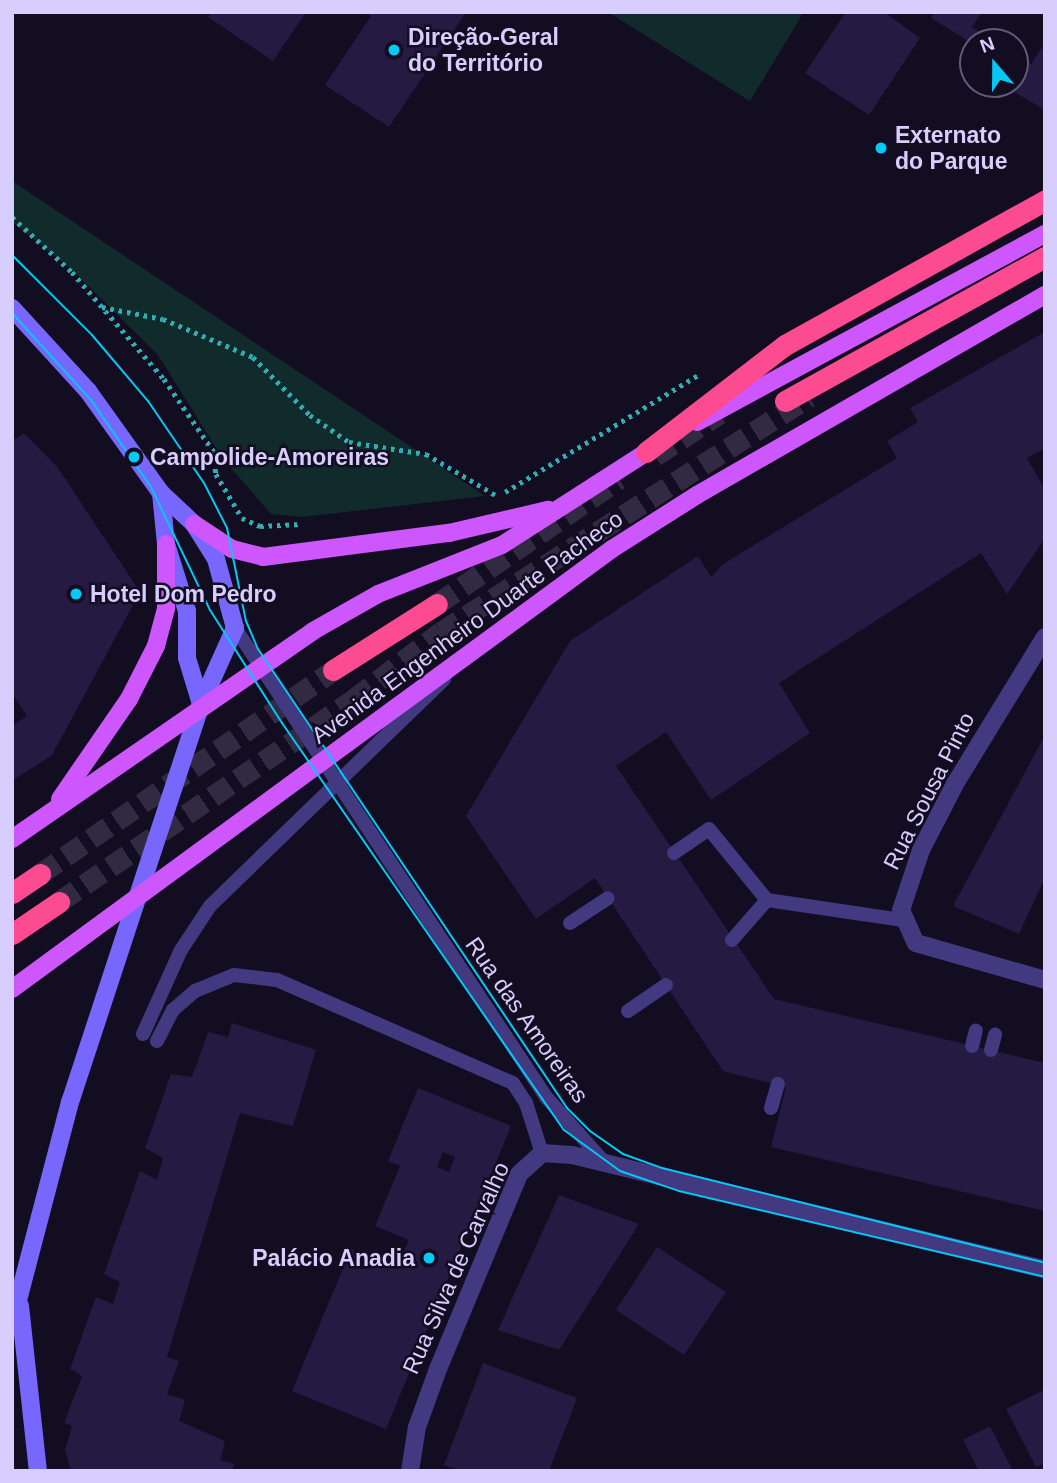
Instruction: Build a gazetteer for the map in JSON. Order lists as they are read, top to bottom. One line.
{"streets":{"highway":["Avenida Engenheiro Duarte Pacheco"],"street":["Rua Sousa Pinto","Rua Silva de Carvalho"],"lane":["Rua das Amoreiras"]},"crossings":[["Avenida Engenheiro Duarte Pacheco","Rua das Amoreiras"],["Rua das Amoreiras","Rua Silva de Carvalho"]],"places":["Direção-Geral do Território","Externato do Parque","Campolide-Amoreiras","Hotel Dom Pedro","Palácio Anadia"],"north":"top"}
